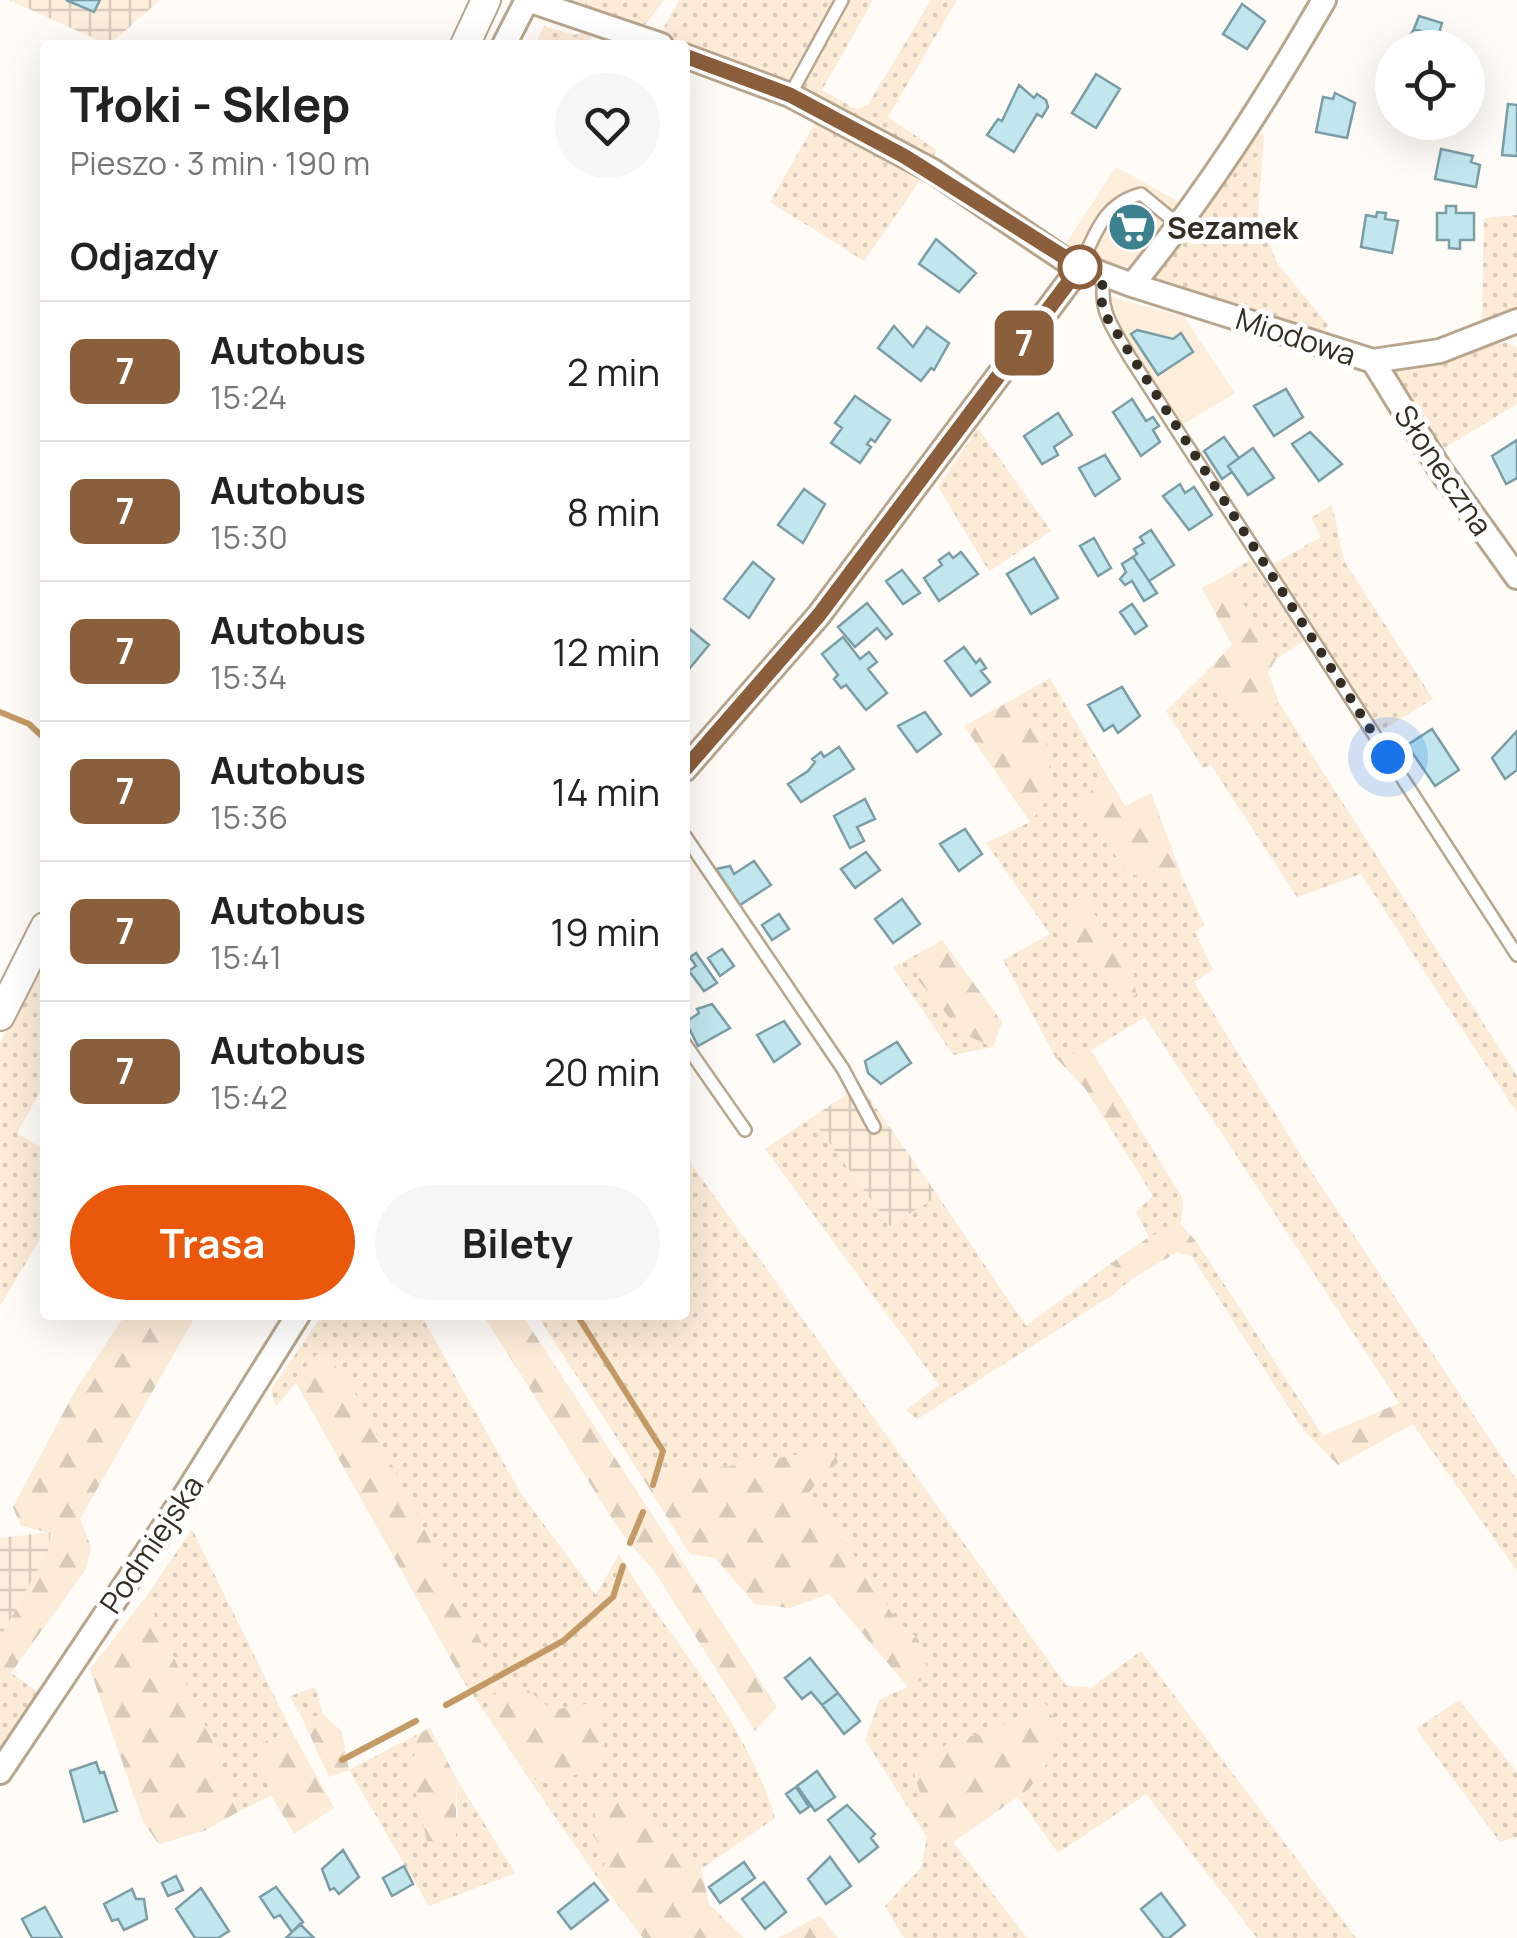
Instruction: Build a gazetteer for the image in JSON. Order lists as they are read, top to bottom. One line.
{"streets":{"street":["Miodowa","Słoneczna","Podmiejska"]},"crossings":[["Miodowa","Słoneczna"]],"places":{"supermarket":["Sezamek"]},"lines":["bus line 7"],"page":{"on_map":"7","heading":[["Tłoki - Sklep","Pieszo · 3 min · 190 m"],"Odjazdy"],"list":[{"mark":"7","name":"Autobus","note":"15:24","value":"2 min"},{"mark":"7","name":"Autobus","note":"15:30","value":"8 min"},{"mark":"7","name":"Autobus","note":"15:34","value":"12 min"},{"mark":"7","name":"Autobus","note":"15:36","value":"14 min"},{"mark":"7","name":"Autobus","note":"15:41","value":"19 min"},{"mark":"7","name":"Autobus","note":"15:42","value":"20 min"}],"buttons":["Trasa","Bilety"]}}
